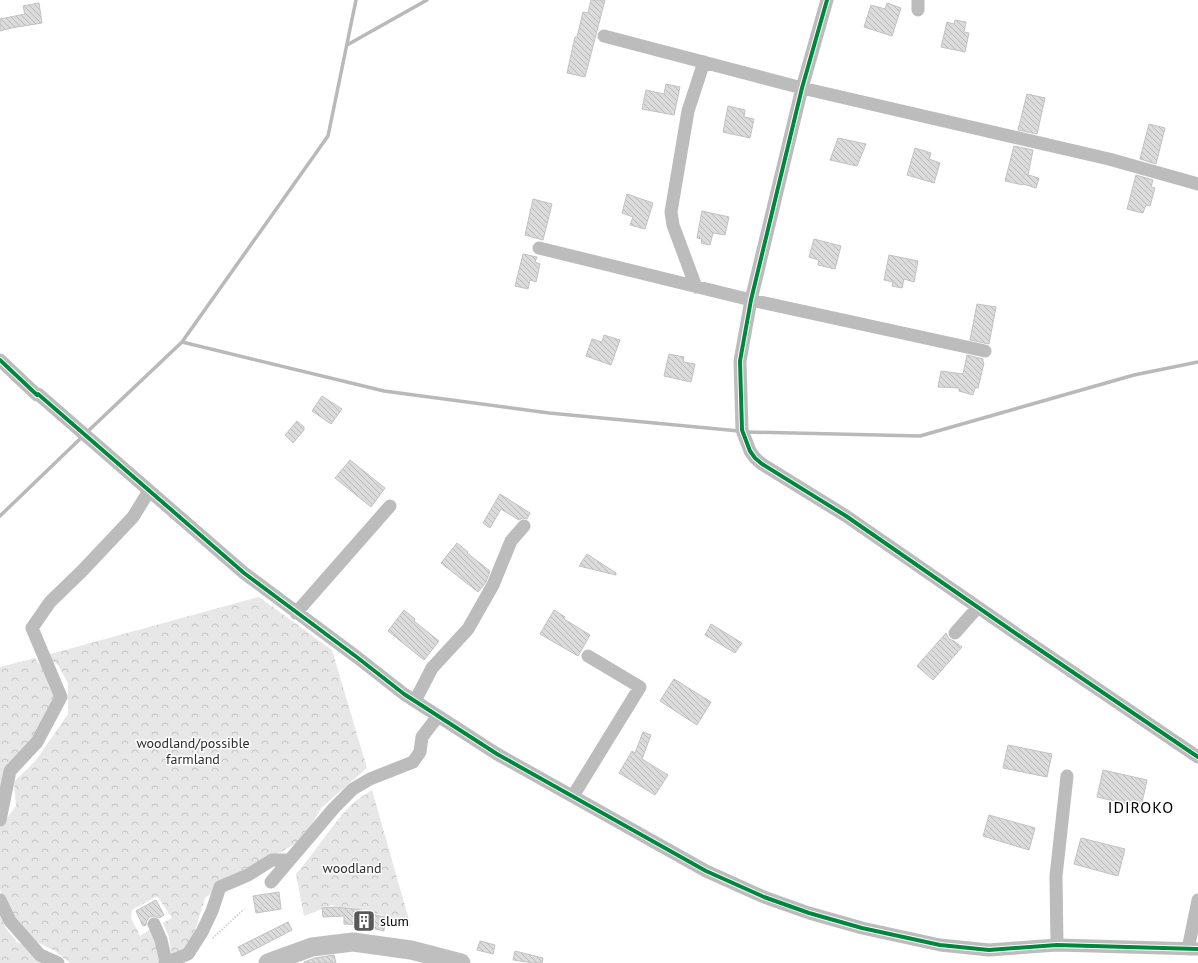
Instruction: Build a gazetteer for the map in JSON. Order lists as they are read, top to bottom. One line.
{"districts":["IDIROKO"],"parks":["woodland/possible farmland","woodland"],"places":{"building":["slum"]}}
